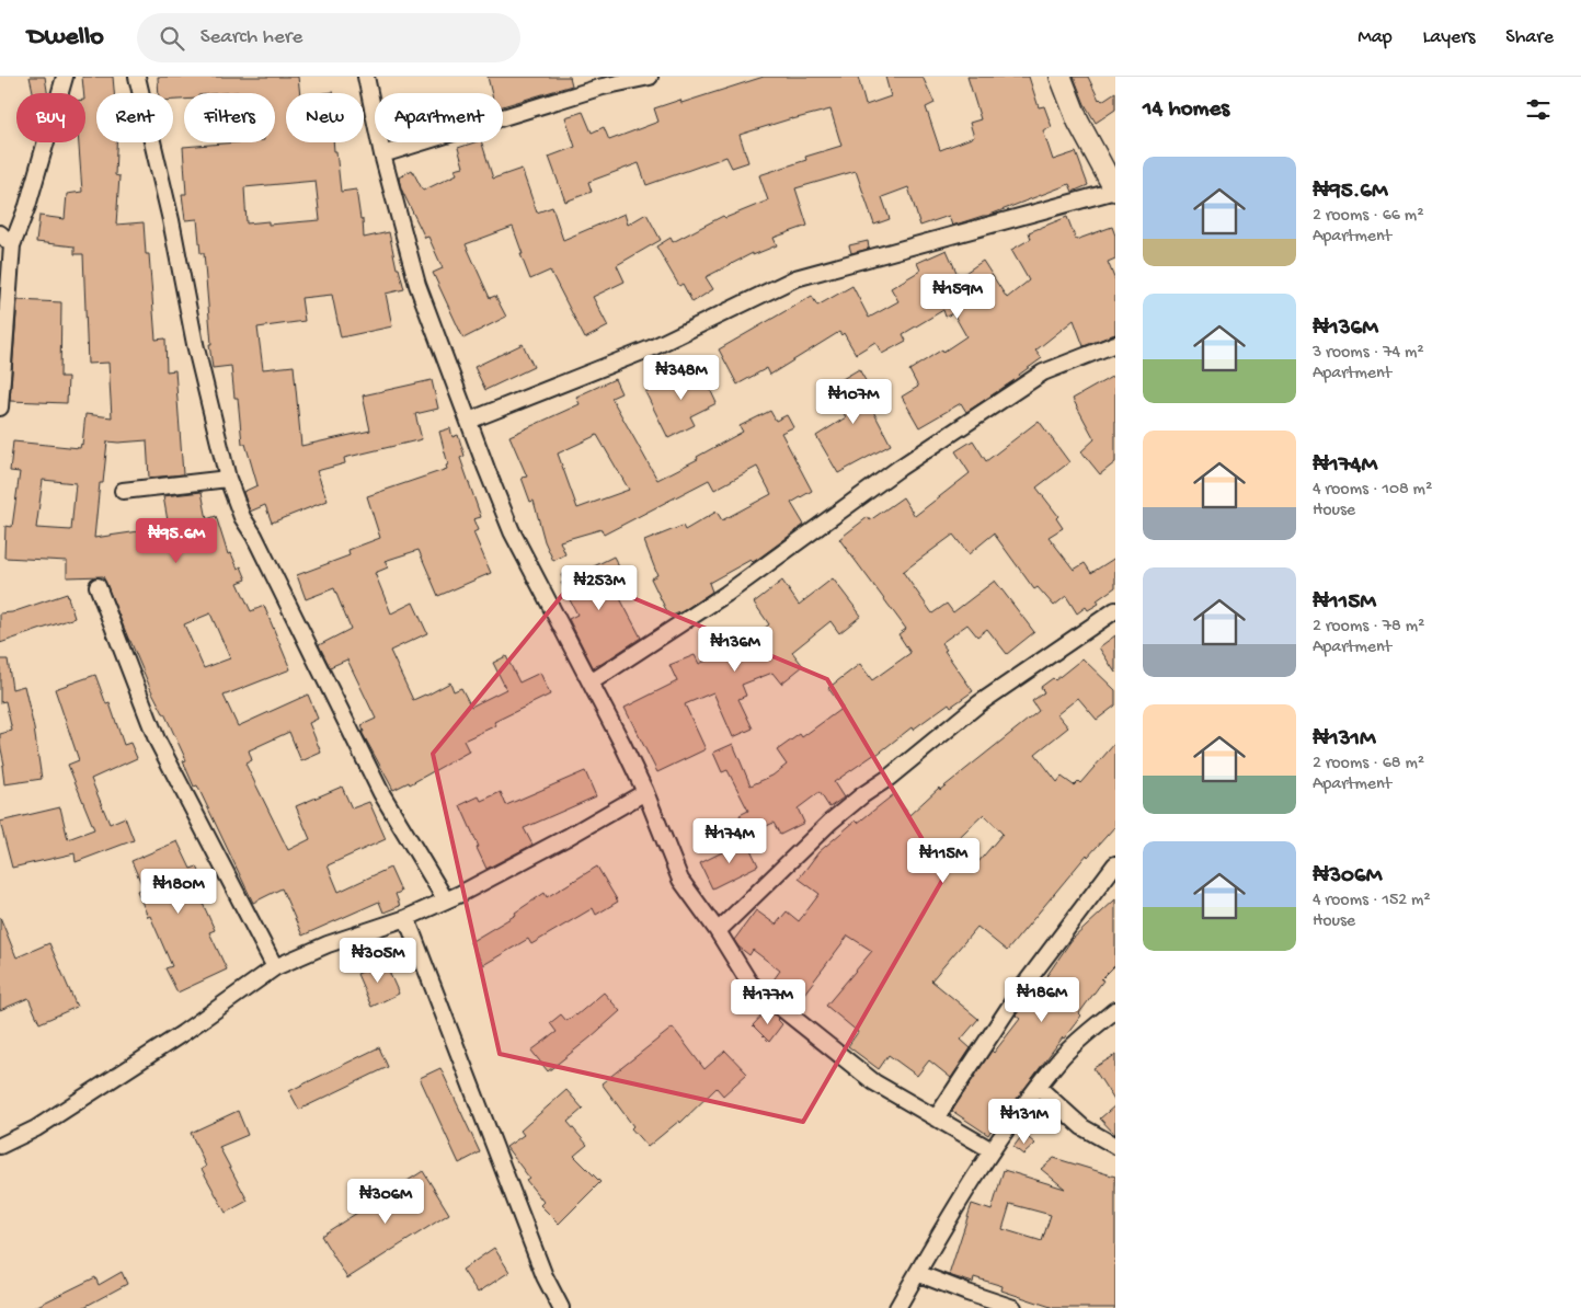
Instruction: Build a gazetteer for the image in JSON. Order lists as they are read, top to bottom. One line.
{"page":{"header":"Dwello","search":"Search here","nav":["Map","Layers","Share"],"heading":"14 homes","chip":["Buy","Rent","Filters","New","Apartment"],"list":[{"name":"₦95.6M","note":"2 rooms · 66 m² · Apartment"},{"name":"₦136M","note":"3 rooms · 74 m² · Apartment"},{"name":"₦174M","note":"4 rooms · 108 m² · House"},{"name":"₦115M","note":"2 rooms · 78 m² · Apartment"},{"name":"₦131M","note":"2 rooms · 68 m² · Apartment"},{"name":"₦306M","note":"4 rooms · 152 m² · House"}],"price":["₦159M","₦348M","₦107M","₦95.6M","₦253M","₦136M","₦174M","₦115M","₦180M","₦305M","₦186M","₦177M","₦131M","₦306M"]}}
